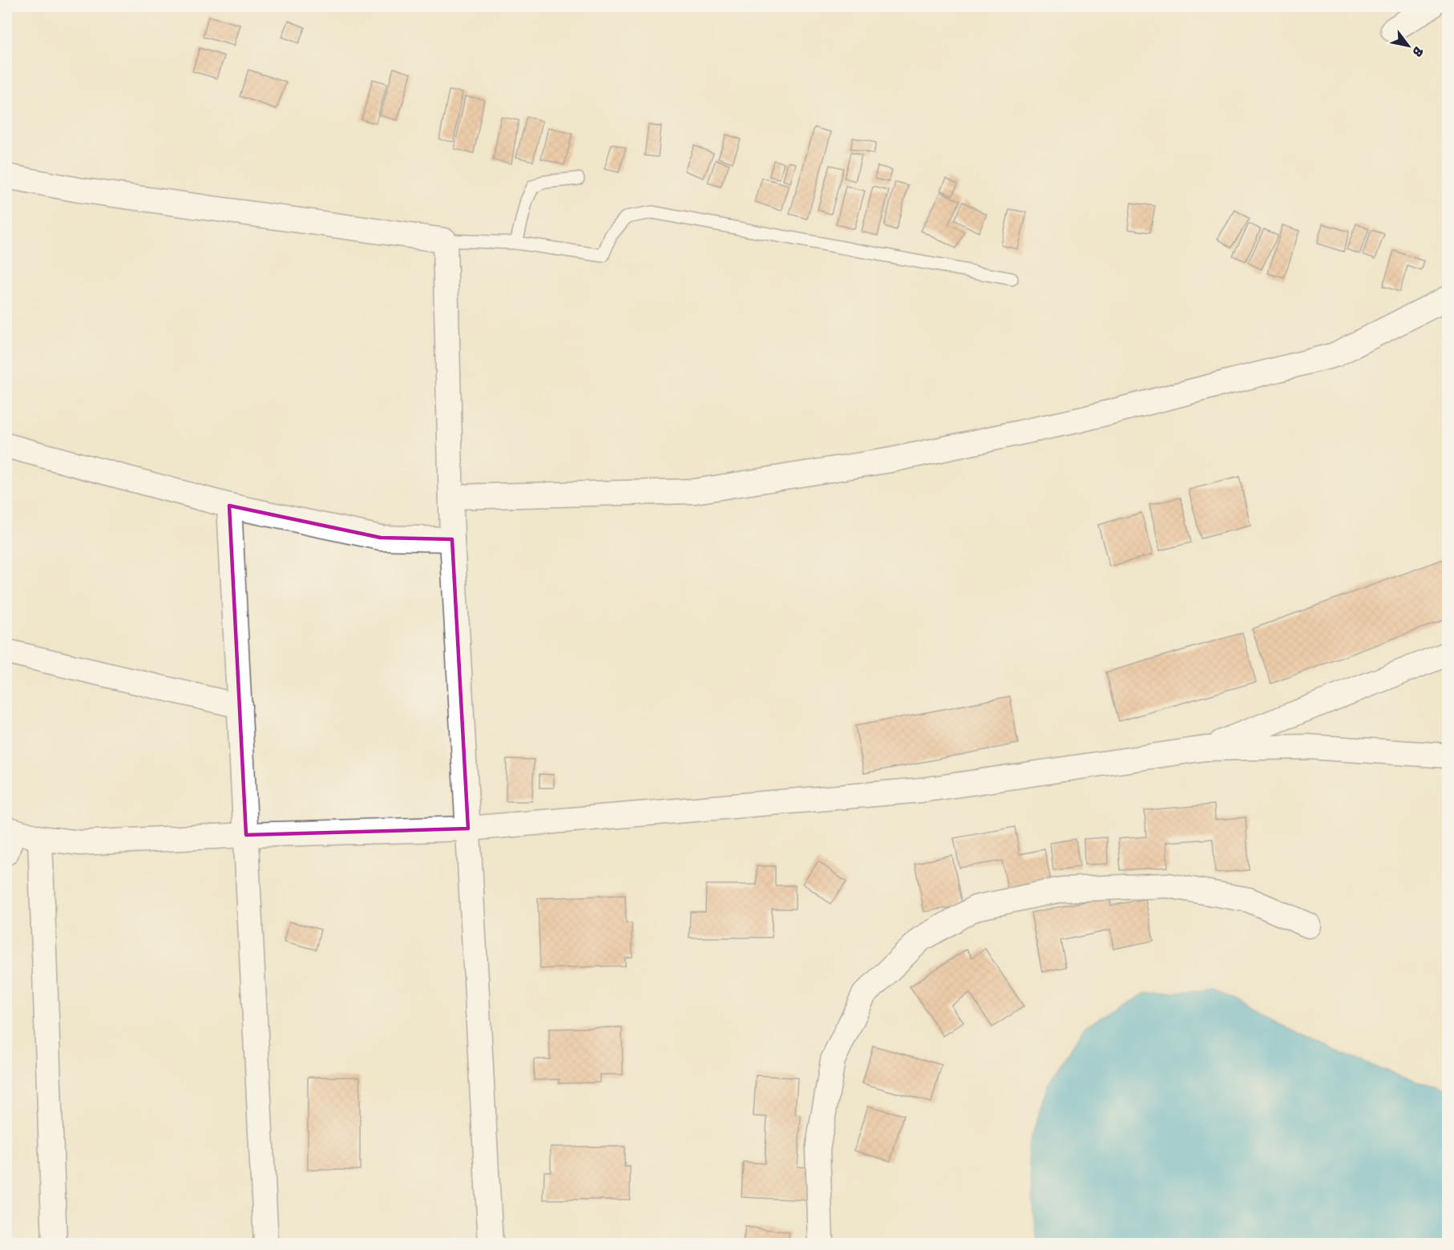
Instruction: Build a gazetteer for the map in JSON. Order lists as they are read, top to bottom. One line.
{"north":"bottom right"}
